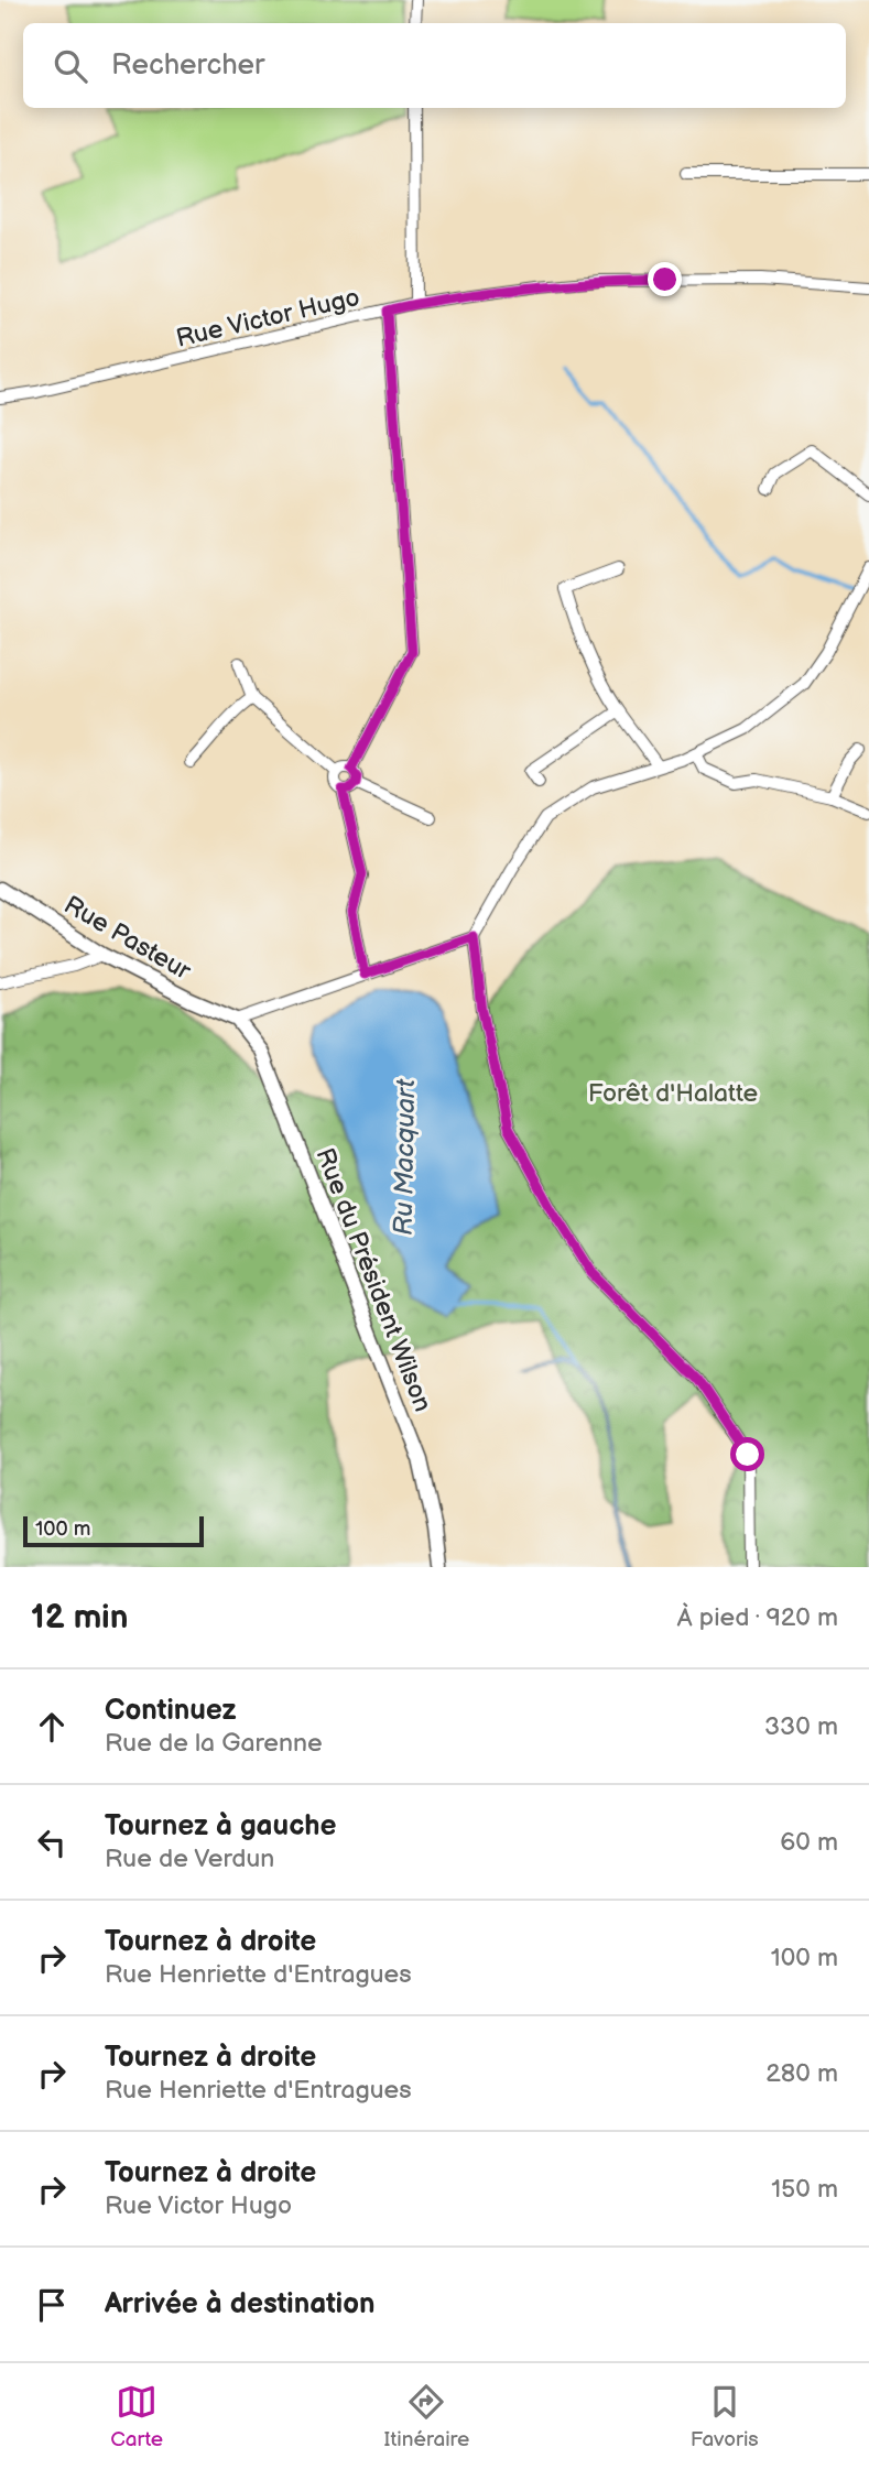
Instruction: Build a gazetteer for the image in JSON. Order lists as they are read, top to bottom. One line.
{"streets":{"street":["Rue Victor Hugo","Rue Pasteur","Rue du Président Wilson"]},"crossings":[["Rue Pasteur","Rue du Président Wilson"]],"water":["Ru Macquart"],"parks":["Forêt d'Halatte"],"scale_bar":"100 m","page":{"search":"Rechercher","scale":"100 m","heading":["12 min","À pied · 920 m"],"list":[["Continuez","Rue de la Garenne","330 m"],["Tournez à gauche","Rue de Verdun","60 m"],["Tournez à droite","Rue Henriette d'Entragues","100 m"],["Tournez à droite","Rue Henriette d'Entragues","280 m"],["Tournez à droite","Rue Victor Hugo","150 m"],"Arrivée à destination"],"nav":["Carte","Itinéraire","Favoris"]}}
